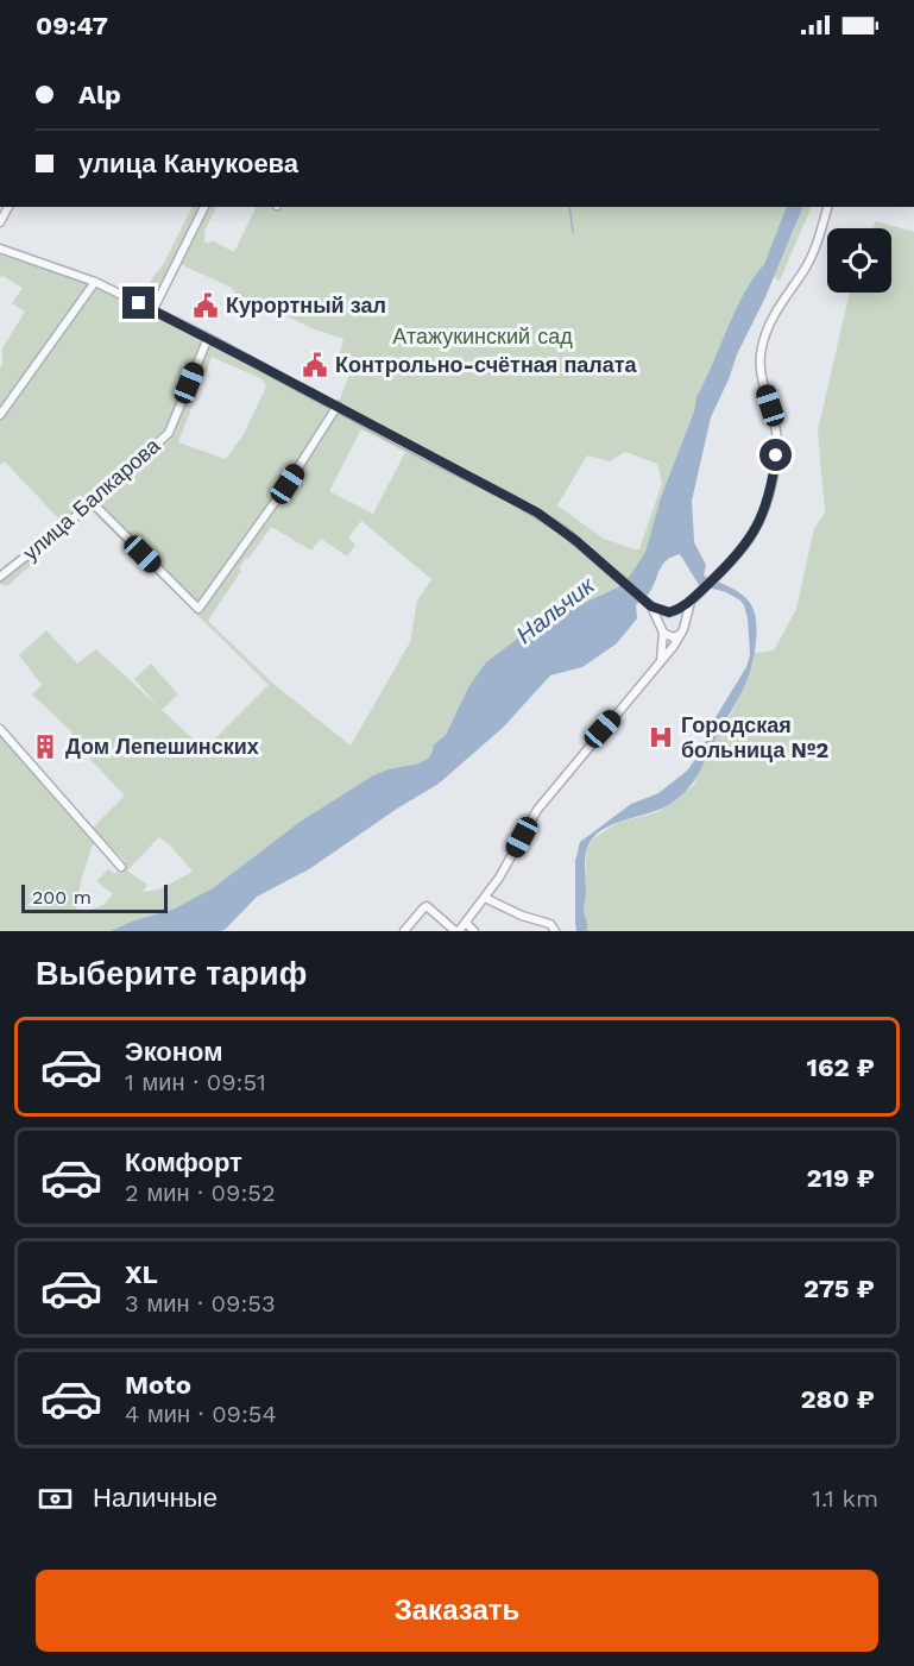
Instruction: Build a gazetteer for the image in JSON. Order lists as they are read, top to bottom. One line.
{"streets":{"street":["улица Балкарова"]},"water":["Нальчик"],"parks":["Атажукинский сад"],"places":{"public building":["Курортный зал","Контрольно-счётная палата"],"hospital":["Городская больница №2"],"building":["Дом Лепешинских"]},"scale_bar":"200 m","page":{"status":"09:47","banner":["Alp","улица Канукоева"],"scale":"200 m","heading":"Выберите тариф","list":[{"name":"Эконом","note":"1 мин · 09:51","value":"162 ₽"},{"name":"Комфорт","note":"2 мин · 09:52","value":"219 ₽"},{"name":"XL","note":"3 мин · 09:53","value":"275 ₽"},{"name":"Moto","note":"4 мин · 09:54","value":"280 ₽"}],"pay":["Наличные","1.1 km"],"buttons":"Заказать"}}
